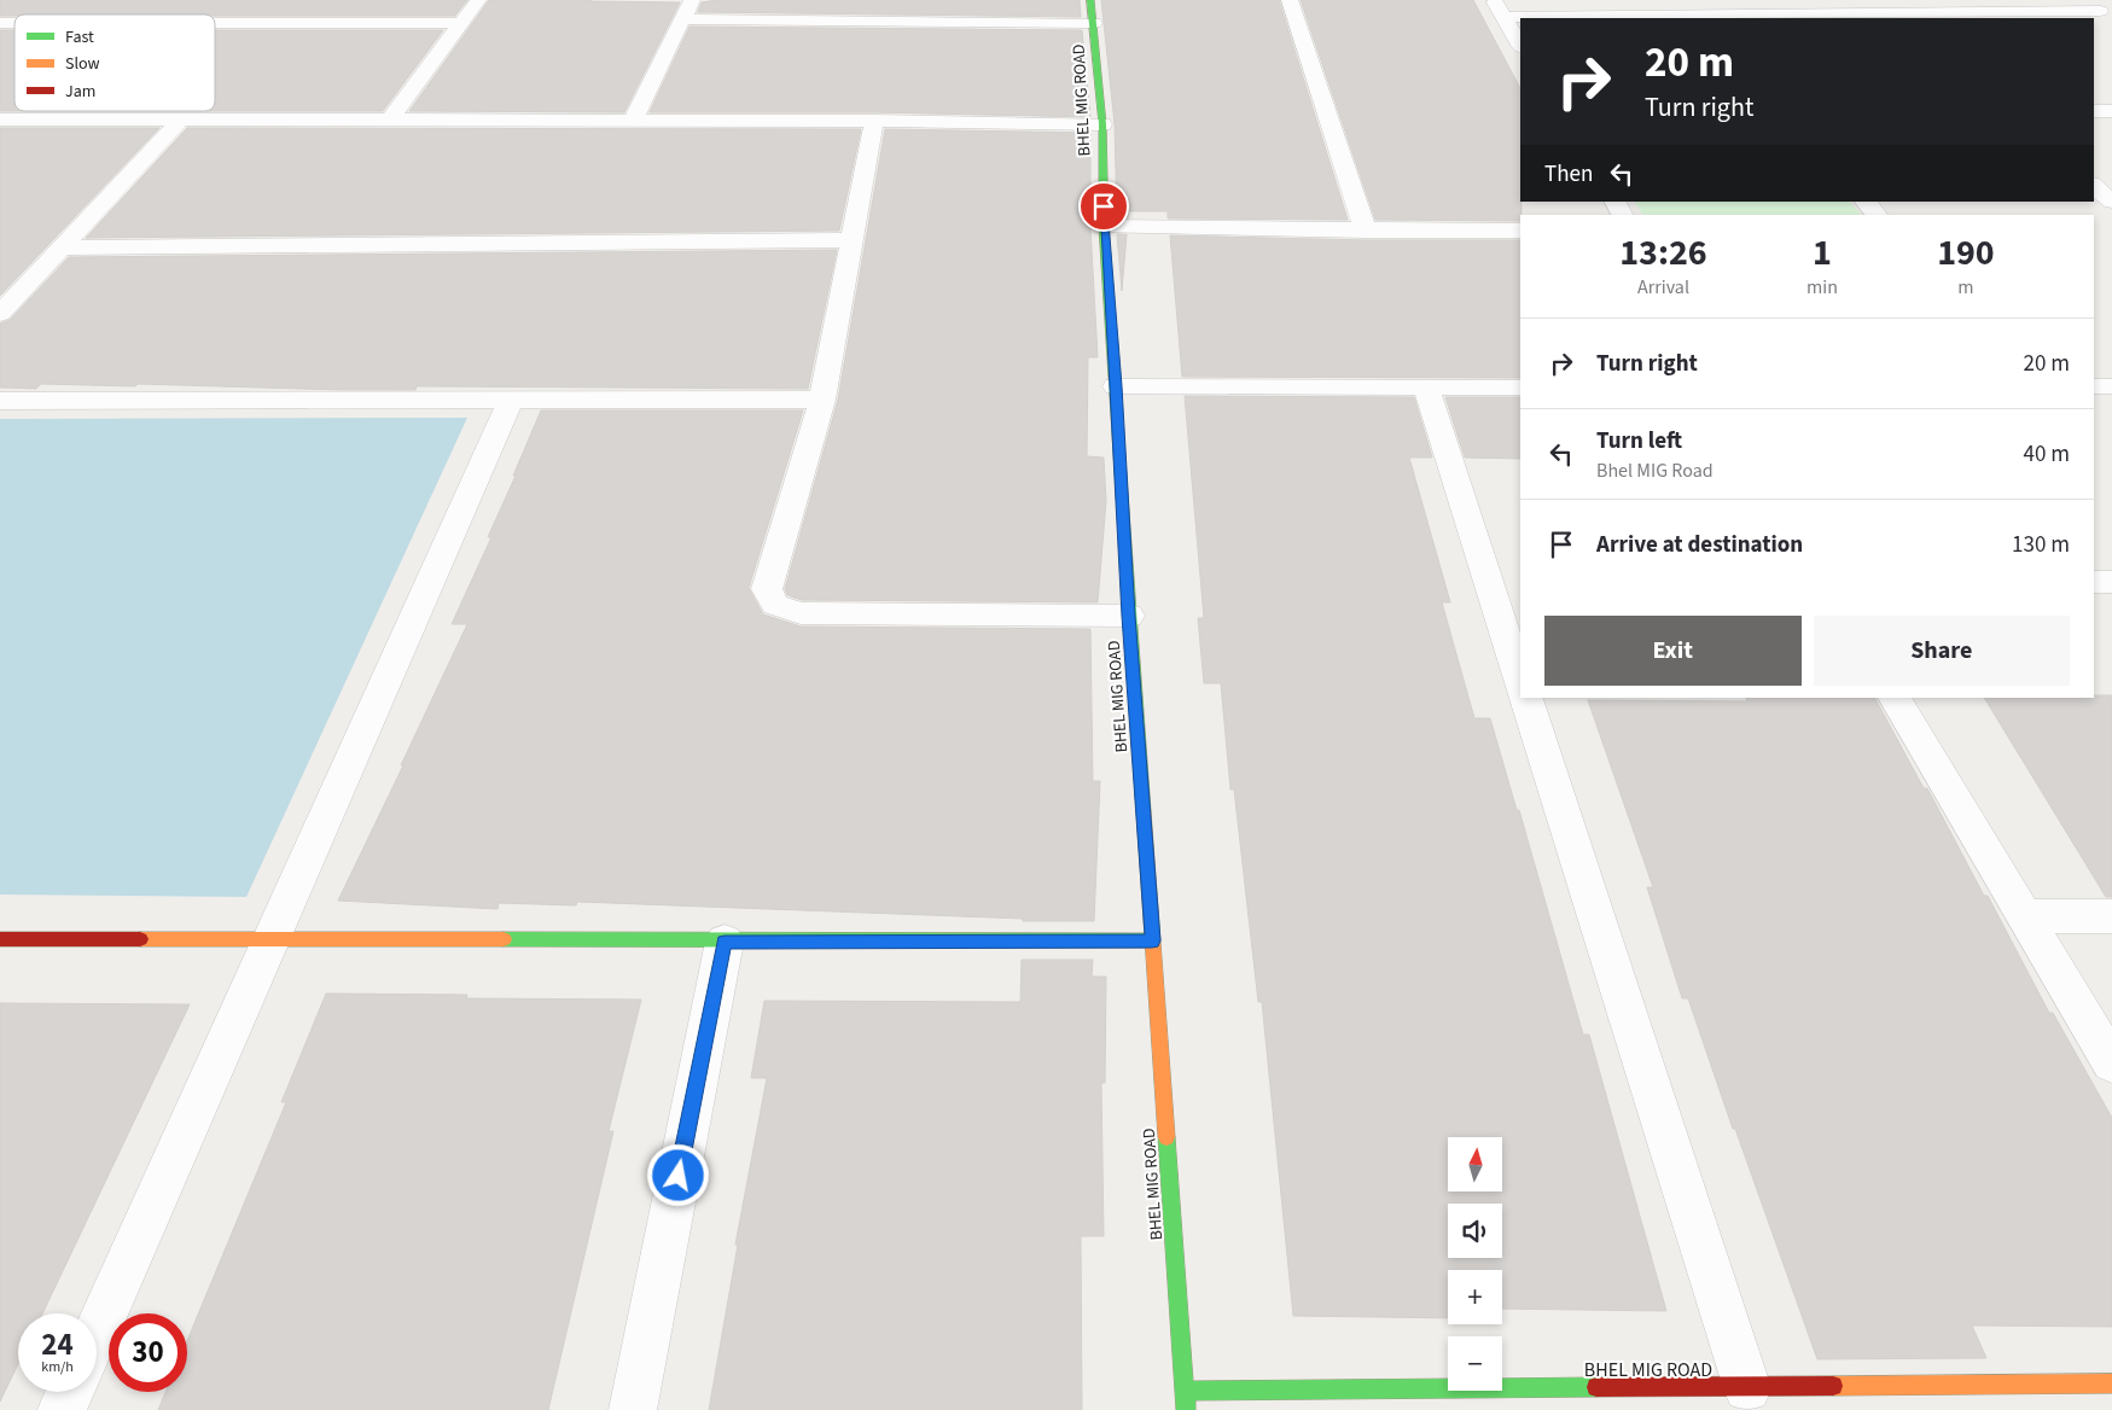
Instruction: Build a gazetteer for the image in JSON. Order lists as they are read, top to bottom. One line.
{"streets":{"street":["BHEL MIG ROAD"]},"legend":["Fast","Slow","Jam"],"north":"top","page":{"turn":["20 m","Turn right"],"then":"Then","eta":["13:26","Arrival","1","min","190","m"],"list":[{"name":"Turn right","value":"20 m"},{"name":"Turn left","note":"Bhel MIG Road","value":"40 m"},{"name":"Arrive at destination","value":"130 m"}],"buttons":["Exit","Share"],"map_buttons":["+","−"],"speed":"24 km/h","limit":"30"}}
